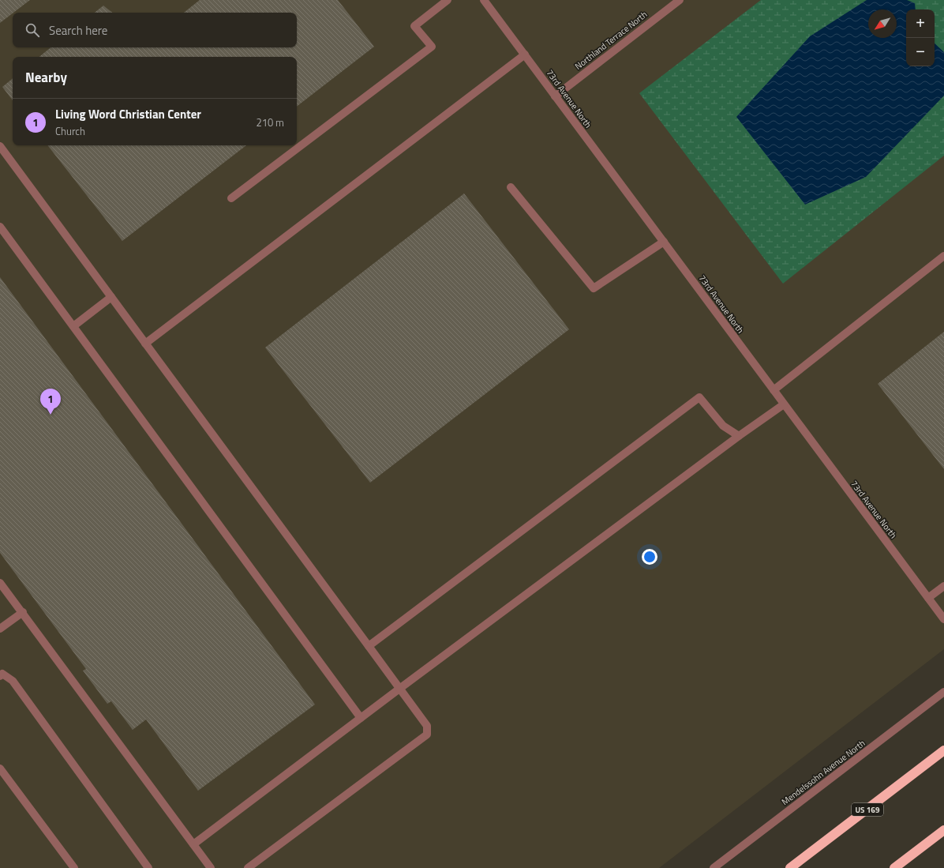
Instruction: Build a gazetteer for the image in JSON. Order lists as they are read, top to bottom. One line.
{"streets":{"highway":["US 169"],"street":["Northland Terrace North","73rd Avenue North","Mendelssohn Avenue North"]},"crossings":[["Northland Terrace North","73rd Avenue North"]],"north":"bottom left","page":{"map_buttons":["+","−"],"search":"Search here","heading":"Nearby","list":[{"mark":"1","name":"Living Word Christian Center","note":"Church","value":"210 m"}],"pins":"1"}}
